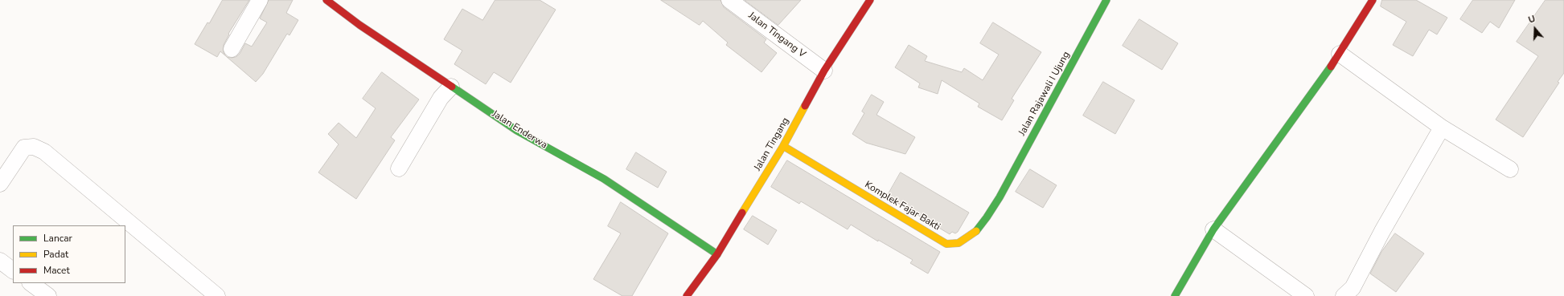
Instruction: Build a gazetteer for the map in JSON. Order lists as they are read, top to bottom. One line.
{"streets":{"street":["Jalan Tingang V","Jalan Rajawali I Ujung","Jalan Enderwa","Jalan Tingang","Komplek Fajar Bakti"]},"crossings":[["Jalan Tingang V","Jalan Tingang"],["Jalan Rajawali I Ujung","Komplek Fajar Bakti"],["Jalan Enderwa","Jalan Tingang"],["Jalan Tingang","Komplek Fajar Bakti"]],"legend":["Lancar","Padat","Macet"],"north":"top"}
